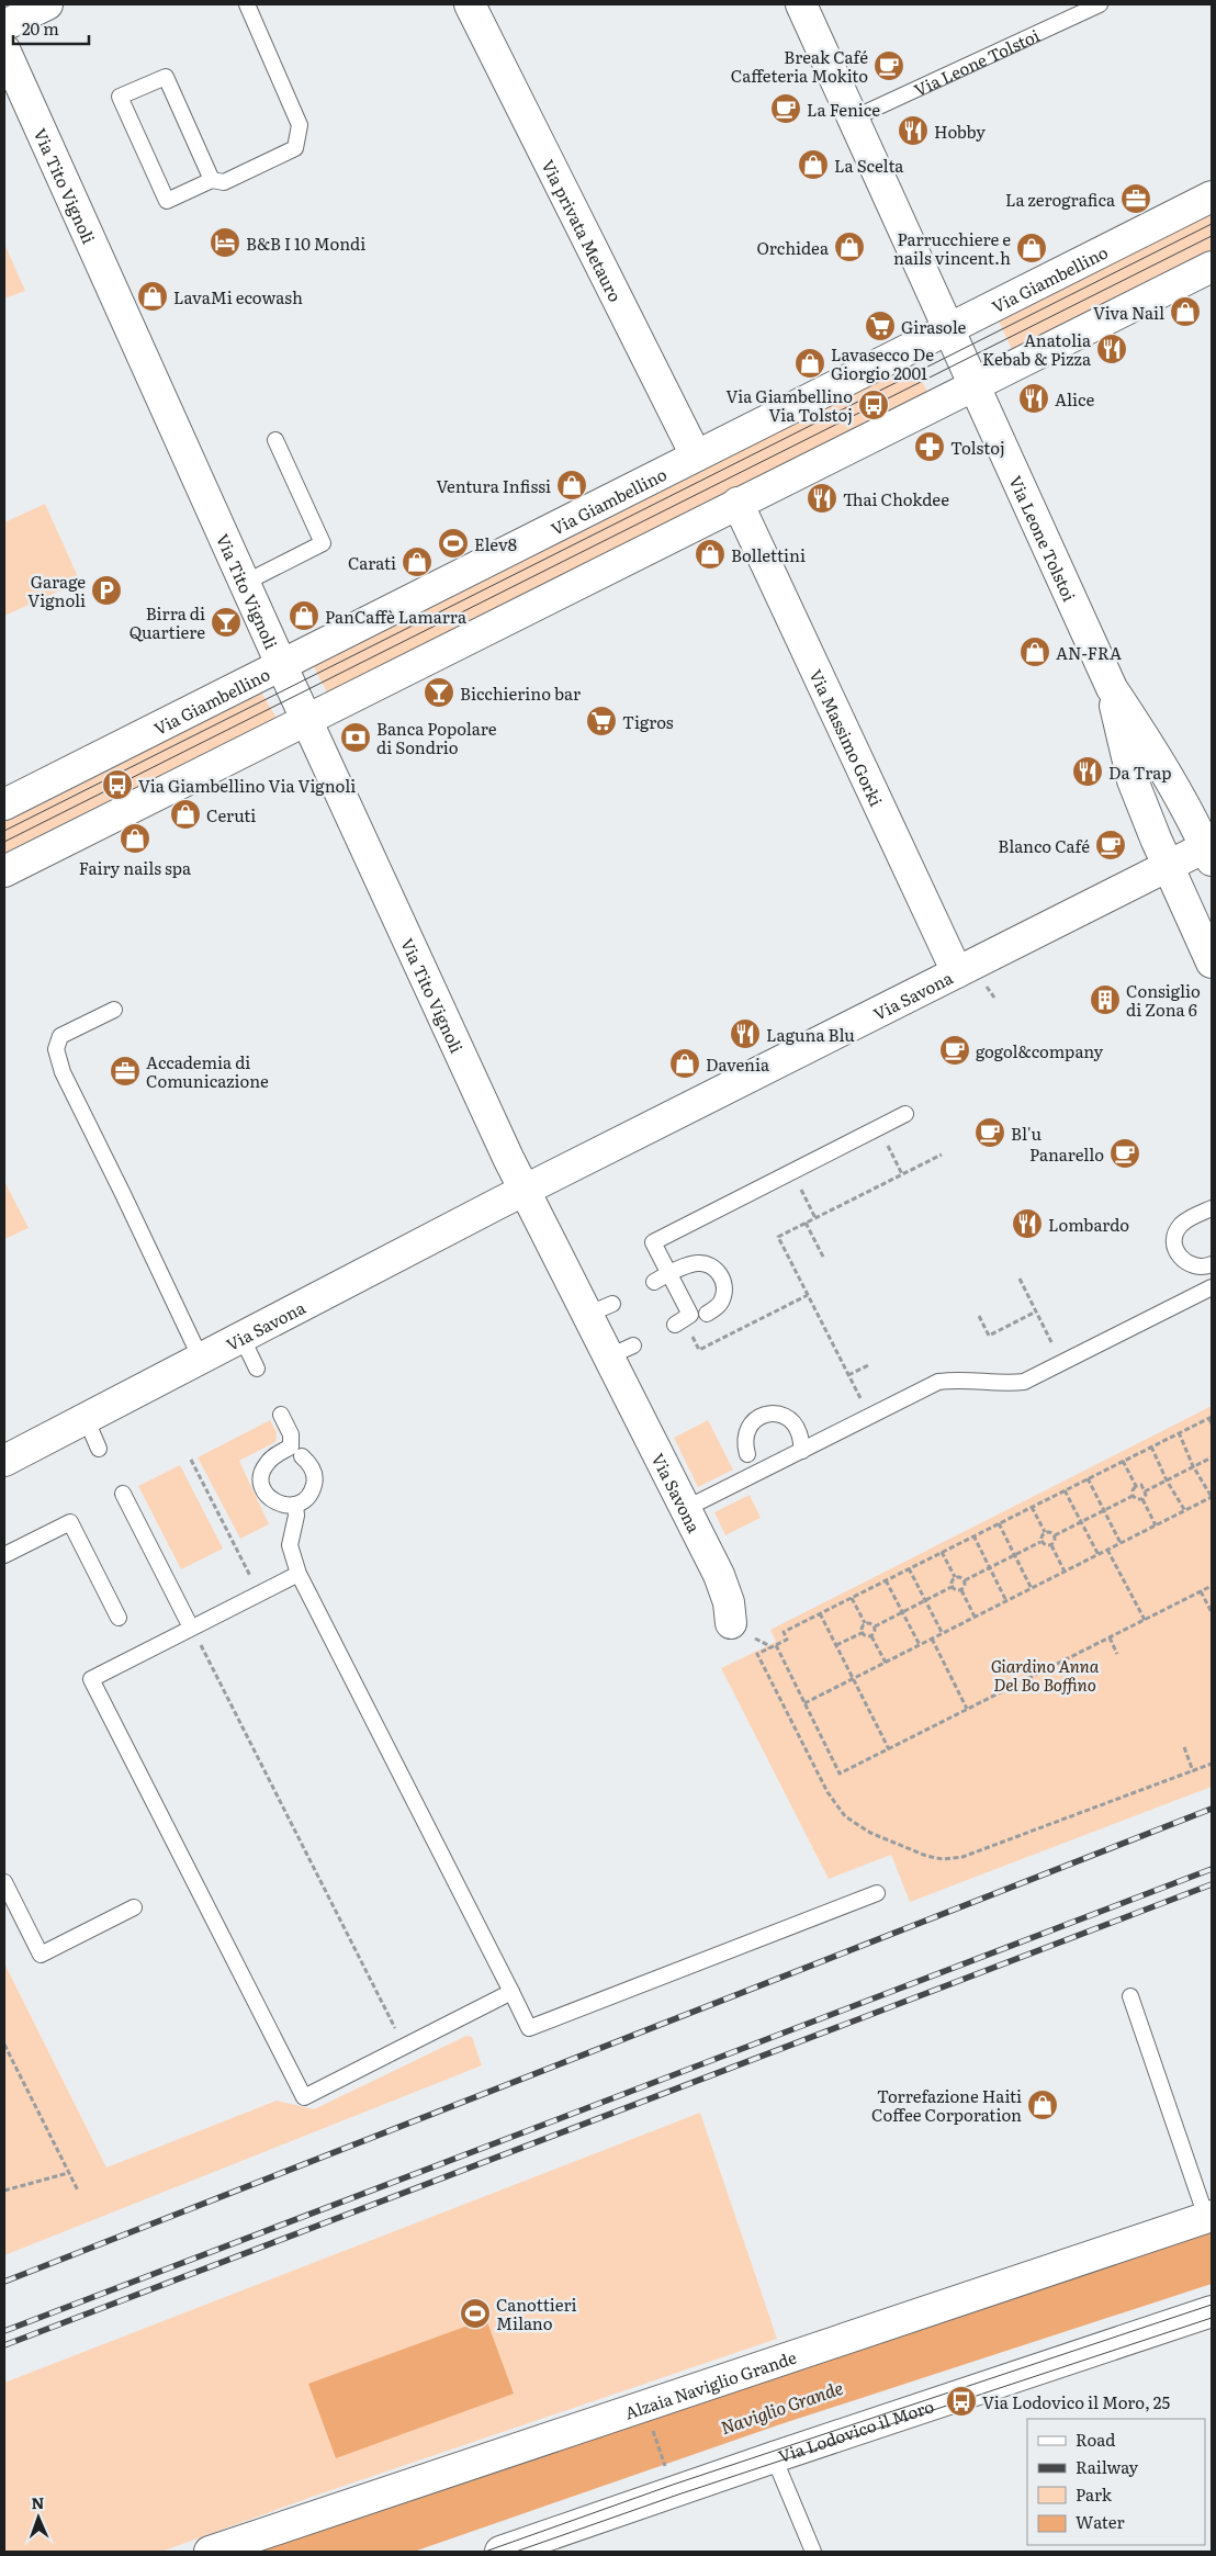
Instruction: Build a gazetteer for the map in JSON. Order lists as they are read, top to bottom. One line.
{"streets":{"street":["Via Leone Tolstoi","Via Tito Vignoli","Via privata Metauro","Via Giambellino","Via Massimo Gorki","Via Savona","Alzaia Naviglio Grande","Via Lodovico il Moro"]},"crossings":[["Via Leone Tolstoi","Via Giambellino"],["Via Leone Tolstoi","Via Savona"],["Via Tito Vignoli","Via Giambellino"],["Via Tito Vignoli","Via Savona"],["Via privata Metauro","Via Giambellino"],["Via Massimo Gorki","Via Savona"]],"water":["Naviglio Grande"],"parks":["Giardino Anna Del Bo Boffino"],"places":{"cafe":["Break Café Caffeteria Mokito","La Fenice","Blanco Café","gogol&company","Bl'u","Panarello"],"restaurant":["Hobby","Anatolia Kebab & Pizza","Alice","Thai Chokdee","Da Trap","Laguna Blu","Lombardo"],"shop":["La Scelta","Orchidea","Parrucchiere e nails vincent.h","LavaMi ecowash","Viva Nail","Lavasecco De Giorgio 2001","Ventura Infissi","Bollettini","Carati","PanCaffè Lamarra","AN-FRA","Ceruti","Fairy nails spa","Davenia","Torrefazione Haiti Coffee Corporation"],"office":["La zerografica","Accademia di Comunicazione"],"hotel":["B&B I 10 Mondi"],"supermarket":["Girasole","Tigros"],"bus stop":["Via Giambellino Via Tolstoj","Via Giambellino Via Vignoli","Via Lodovico il Moro, 25"],"pharmacy":["Tolstoj"],"sports":["Elev8","Canottieri Milano"],"parking":["Garage Vignoli"],"bar":["Birra di Quartiere","Bicchierino bar"],"bank":["Banca Popolare di Sondrio"],"building":["Consiglio di Zona 6"]},"legend":["Road","Railway","Park","Water"],"scale_bar":"20 m","north":"top"}
